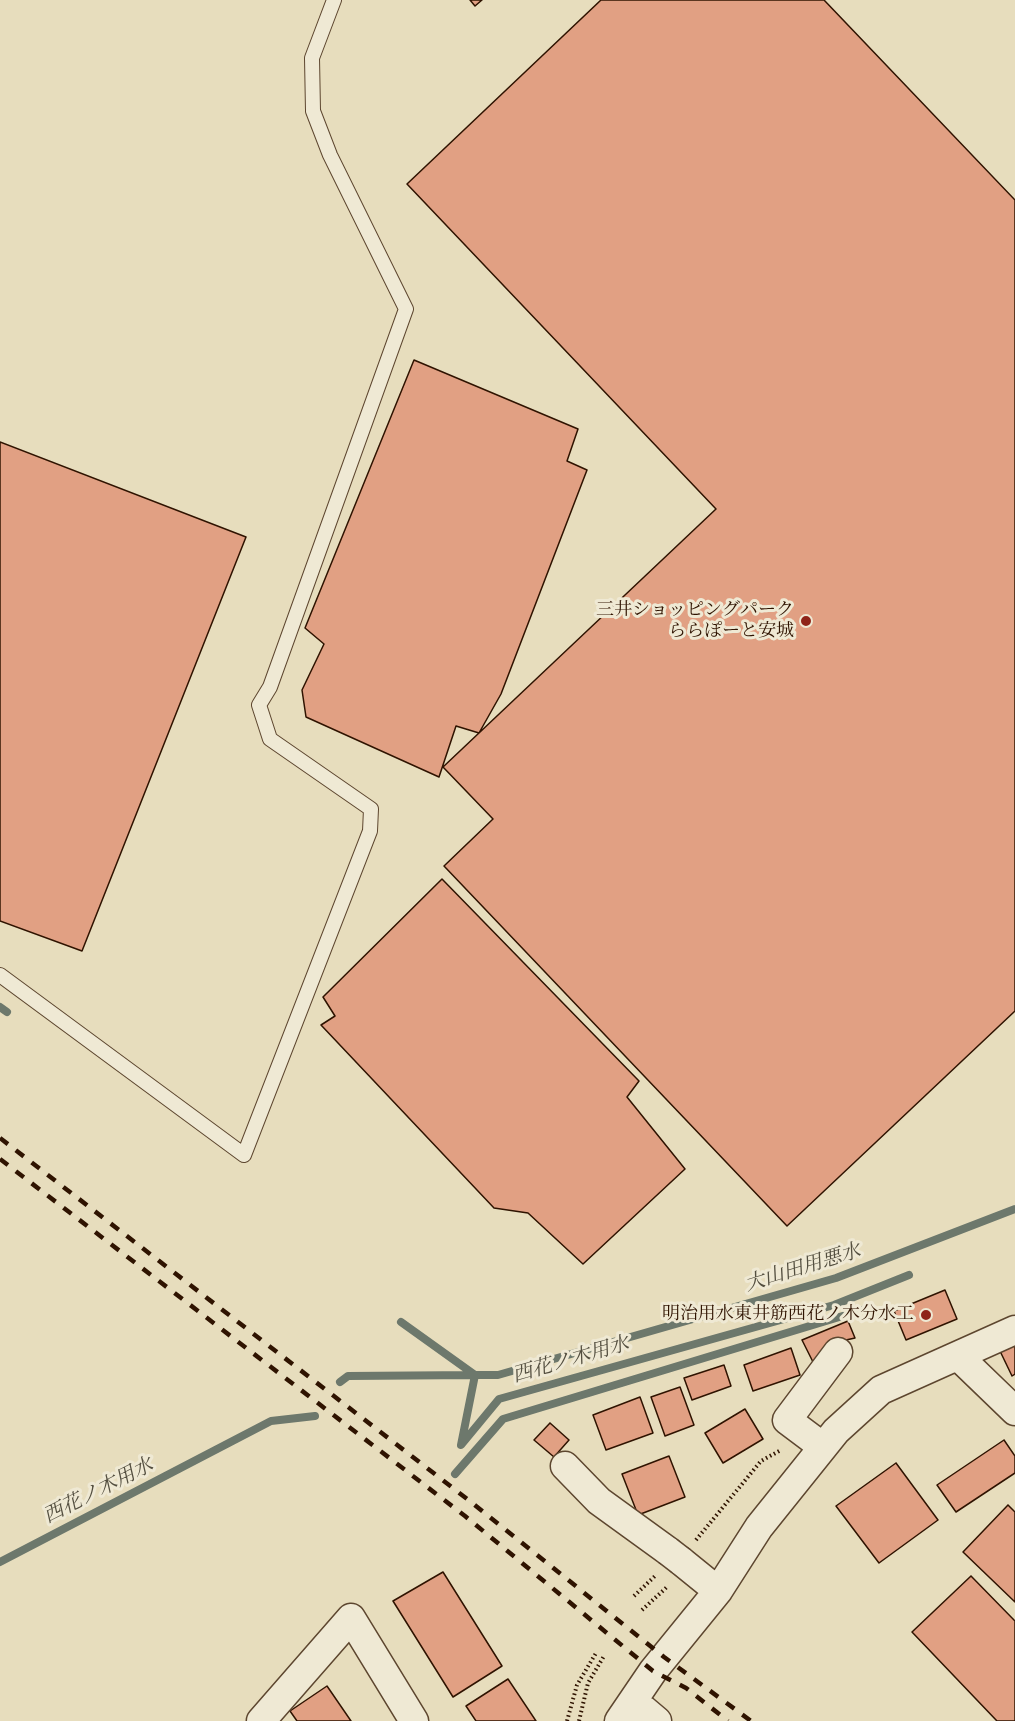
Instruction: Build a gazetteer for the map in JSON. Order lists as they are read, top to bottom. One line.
{"water":["大山田用悪水","西花ノ木用水"],"places":["三井ショッピングパーク ららぽーと安城","明治用水東井筋西花ノ木分水工"]}
